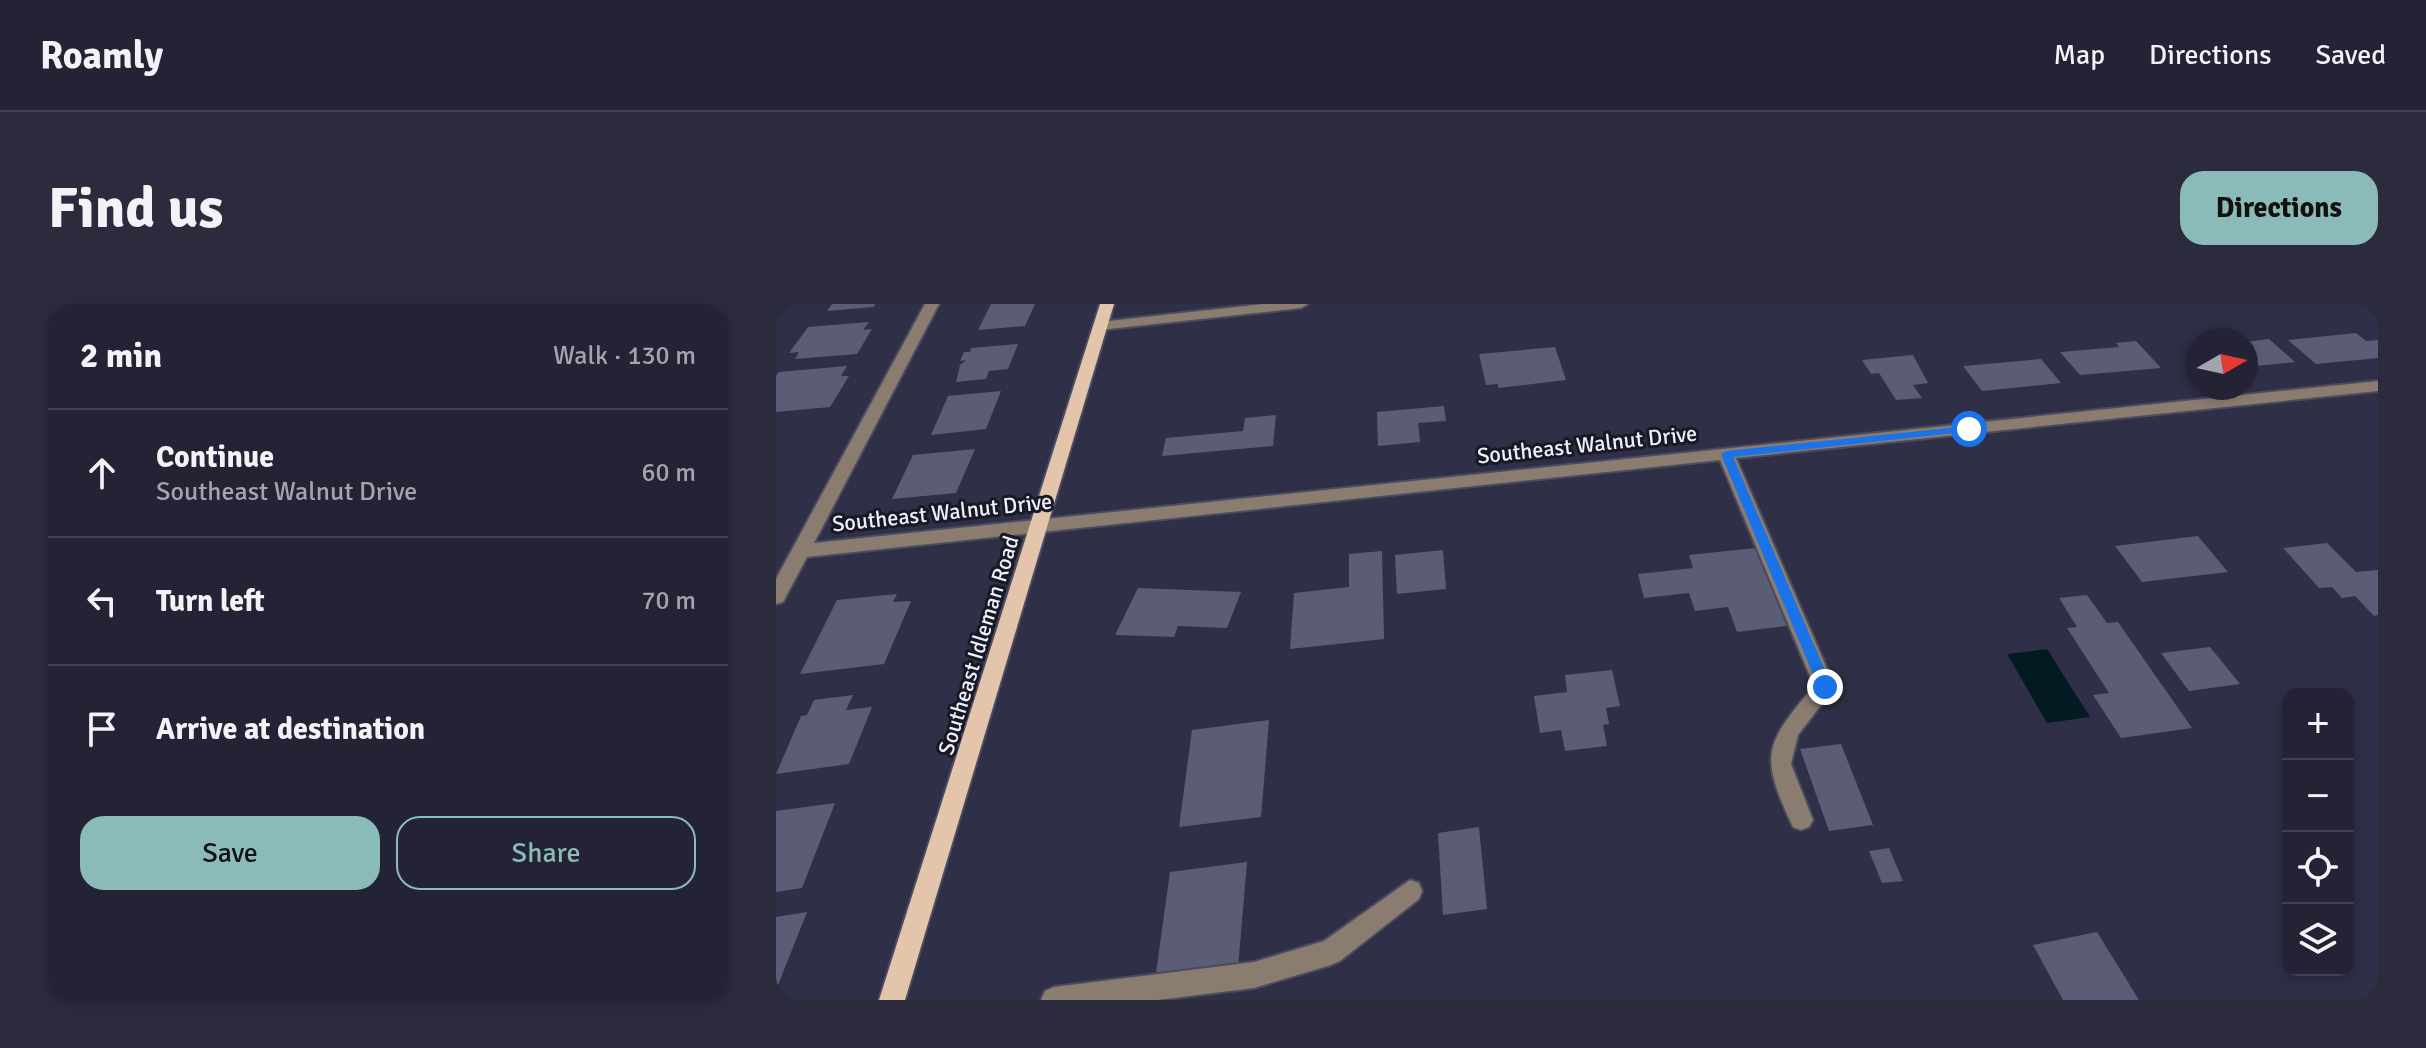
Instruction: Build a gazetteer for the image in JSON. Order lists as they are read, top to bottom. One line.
{"streets":{"main road":["Southeast Idleman Road"],"street":["Southeast Walnut Drive"]},"crossings":[["Southeast Walnut Drive","Southeast Idleman Road"]],"north":"right","page":{"header":"Roamly","nav":["Map","Directions","Saved"],"buttons":["Directions",["Save","Share"]],"title":"Find us","heading":["2 min","Walk · 130 m"],"list":[["Continue","Southeast Walnut Drive","60 m"],["Turn left","70 m"],"Arrive at destination"],"map_buttons":["+","−"]}}
